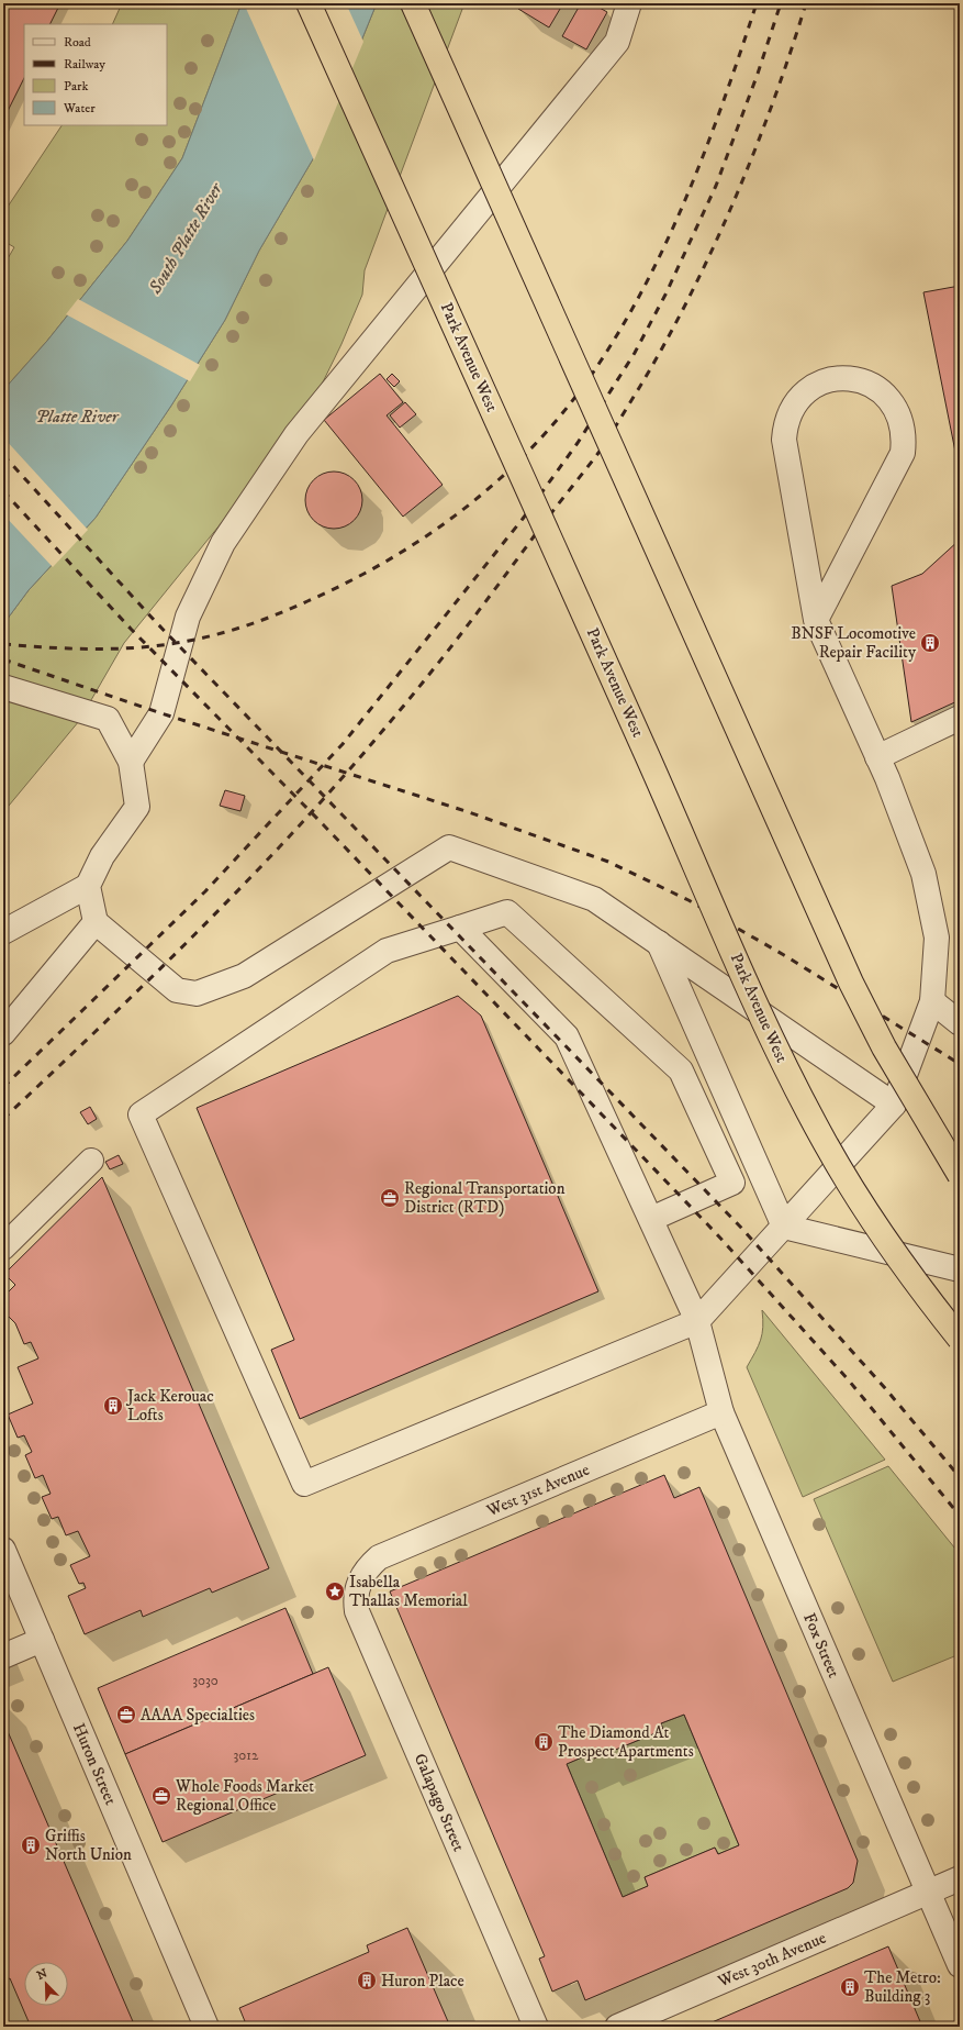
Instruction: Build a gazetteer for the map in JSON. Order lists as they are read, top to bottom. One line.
{"streets":{"main road":["Park Avenue West"],"street":["West 31st Avenue","Fox Street","Huron Street","Galapago Street","West 30th Avenue"]},"crossings":[["West 31st Avenue","Fox Street"],["West 31st Avenue","Galapago Street"],["Fox Street","West 30th Avenue"]],"water":["South Platte River","Platte River"],"places":{"building":["BNSF Locomotive Repair Facility","Jack Kerouac Lofts","The Diamond At Prospect Apartments","Griffis North Union","Huron Place","The Metro: Building 3"],"office":["Regional Transportation District (RTD)","AAAA Specialties","Whole Foods Market Regional Office"],"place":["Isabella Thallas Memorial"]},"house_numbers":["3030","3012"],"legend":["Road","Railway","Park","Water"],"north":"top left"}
